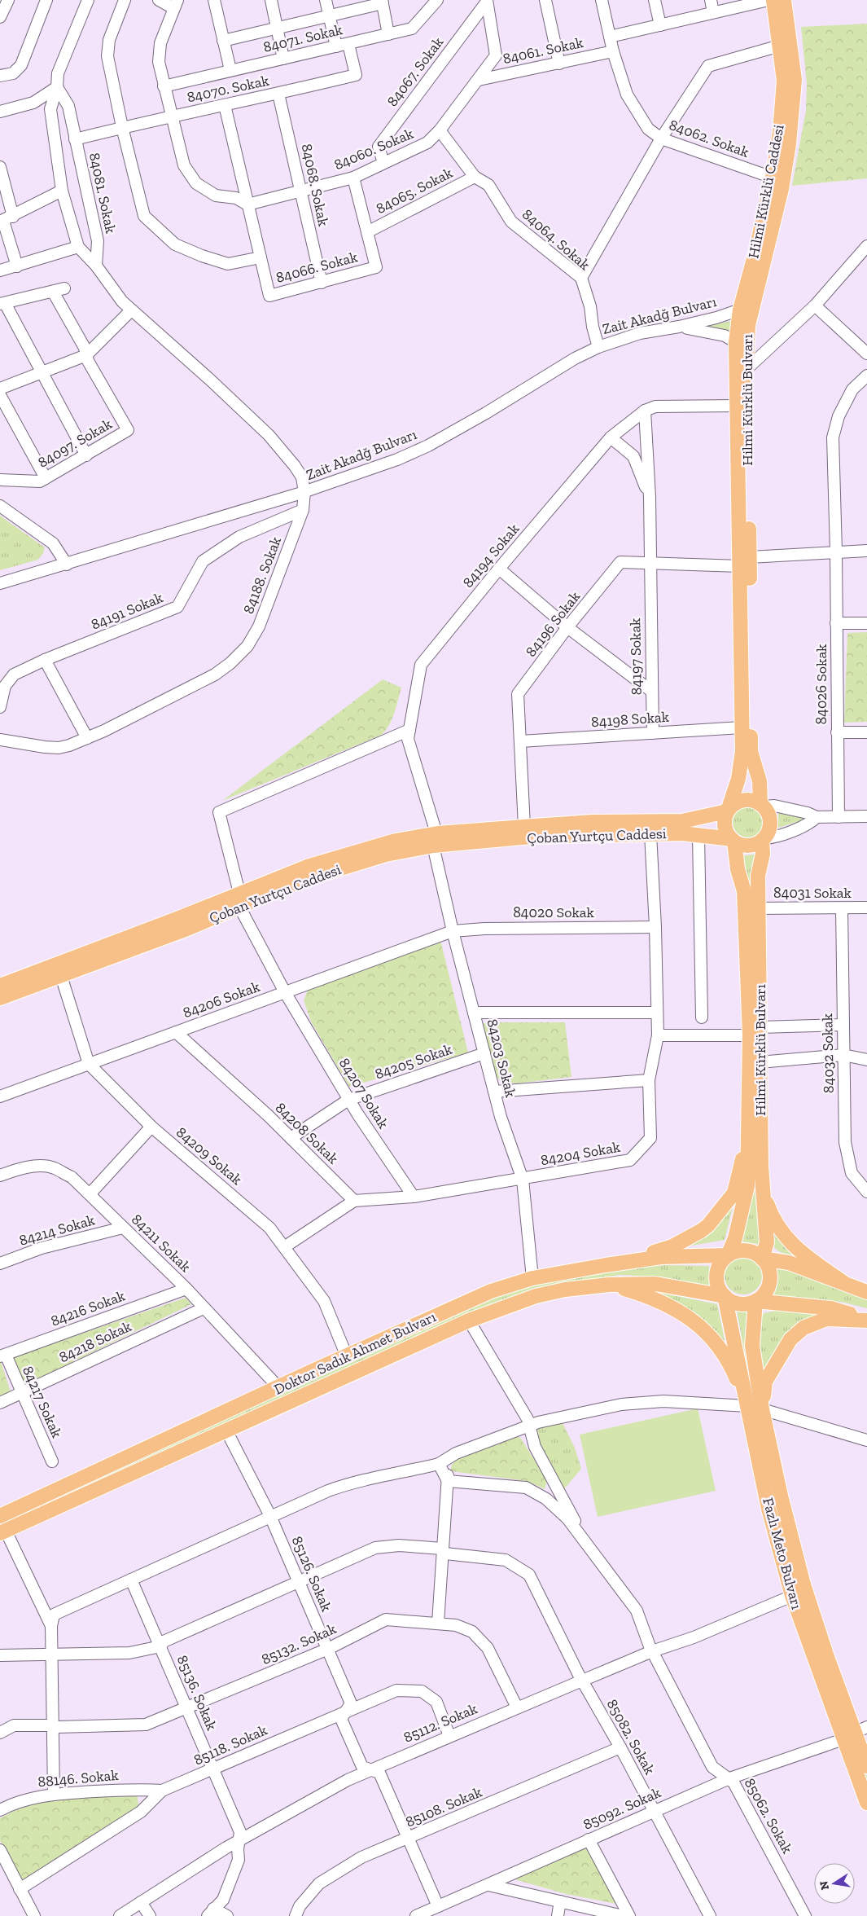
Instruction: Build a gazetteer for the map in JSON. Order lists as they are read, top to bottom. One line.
{"streets":{"main road":["Hilmi Kürklü Caddesi","Hilmi Kürklü Bulvarı","Çoban Yurtçu Caddesi","Doktor Sadık Ahmet Bulvarı","Fazlı Meto Bulvarı"],"street":["84071. Sokak","84061. Sokak","84067. Sokak","84070. Sokak","84062. Sokak","84060. Sokak","84068. Sokak","84065. Sokak","84081. Sokak","84064. Sokak","84066. Sokak","Zait Akadğ Bulvarı","84097. Sokak","84194 Sokak","84188. Sokak","84191 Sokak","84196 Sokak","84197 Sokak","84026 Sokak","84198 Sokak","84031 Sokak","84020 Sokak","84206 Sokak","84032 Sokak","84203 Sokak","84205 Sokak","84207 Sokak","84208 Sokak","84204 Sokak","84209 Sokak","84214 Sokak","84211 Sokak","84216 Sokak","84218 Sokak","84217 Sokak","85126. Sokak","85132. Sokak","85136. Sokak","85112. Sokak","85082. Sokak","85118. Sokak","88146. Sokak","85108. Sokak","85092. Sokak","85062. Sokak"]},"crossings":[["84071. Sokak","84070. Sokak"],["84061. Sokak","84062. Sokak"],["84061. Sokak","84060. Sokak"],["84067. Sokak","84060. Sokak"],["84070. Sokak","84068. Sokak"],["84070. Sokak","84081. Sokak"],["84070. Sokak","84066. Sokak"],["84062. Sokak","Hilmi Kürklü Caddesi"],["84060. Sokak","84068. Sokak"],["84060. Sokak","84064. Sokak"],["84060. Sokak","84066. Sokak"],["84068. Sokak","84066. Sokak"],["84065. Sokak","84064. Sokak"],["84065. Sokak","84066. Sokak"],["Hilmi Kürklü Caddesi","Zait Akadğ Bulvarı"],["Hilmi Kürklü Caddesi","Hilmi Kürklü Bulvarı"],["84081. Sokak","84188. Sokak"],["84064. Sokak","Zait Akadğ Bulvarı"],["Zait Akadğ Bulvarı","Hilmi Kürklü Bulvarı"],["Zait Akadğ Bulvarı","84188. Sokak"],["Hilmi Kürklü Bulvarı","84194 Sokak"],["Hilmi Kürklü Bulvarı","84196 Sokak"],["Hilmi Kürklü Bulvarı","84198 Sokak"],["Hilmi Kürklü Bulvarı","Çoban Yurtçu Caddesi"],["Hilmi Kürklü Bulvarı","84031 Sokak"],["Hilmi Kürklü Bulvarı","Doktor Sadık Ahmet Bulvarı"],["Hilmi Kürklü Bulvarı","Fazlı Meto Bulvarı"],["84194 Sokak","84197 Sokak"],["84194 Sokak","Çoban Yurtçu Caddesi"],["84194 Sokak","84203 Sokak"],["84194 Sokak","84207 Sokak"],["84188. Sokak","84191 Sokak"],["84196 Sokak","84197 Sokak"],["84196 Sokak","84026 Sokak"],["84196 Sokak","84198 Sokak"],["84196 Sokak","Çoban Yurtçu Caddesi"],["84197 Sokak","84198 Sokak"],["Çoban Yurtçu Caddesi","84203 Sokak"],["Çoban Yurtçu Caddesi","84207 Sokak"],["Çoban Yurtçu Caddesi","84204 Sokak"],["Çoban Yurtçu Caddesi","84209 Sokak"],["84031 Sokak","84032 Sokak"],["84020 Sokak","84206 Sokak"],["84020 Sokak","84203 Sokak"],["84020 Sokak","84204 Sokak"],["84206 Sokak","84203 Sokak"],["84206 Sokak","84207 Sokak"],["84206 Sokak","84208 Sokak"],["84206 Sokak","84209 Sokak"],["84203 Sokak","84205 Sokak"],["84203 Sokak","84204 Sokak"],["84203 Sokak","Doktor Sadık Ahmet Bulvarı"],["84205 Sokak","84207 Sokak"],["84205 Sokak","84208 Sokak"],["84209 Sokak","Doktor Sadık Ahmet Bulvarı"],["84214 Sokak","84211 Sokak"],["84211 Sokak","84216 Sokak"],["84211 Sokak","84218 Sokak"],["84211 Sokak","Doktor Sadık Ahmet Bulvarı"],["84216 Sokak","84217 Sokak"],["84218 Sokak","84217 Sokak"],["Doktor Sadık Ahmet Bulvarı","Fazlı Meto Bulvarı"],["Doktor Sadık Ahmet Bulvarı","85126. Sokak"],["Fazlı Meto Bulvarı","85112. Sokak"],["Fazlı Meto Bulvarı","85092. Sokak"],["85126. Sokak","85132. Sokak"],["85126. Sokak","85112. Sokak"],["85126. Sokak","85118. Sokak"],["85132. Sokak","85136. Sokak"],["85132. Sokak","85112. Sokak"],["85136. Sokak","85112. Sokak"],["85136. Sokak","85118. Sokak"],["85112. Sokak","85082. Sokak"],["85112. Sokak","85118. Sokak"],["85112. Sokak","85062. Sokak"],["85082. Sokak","85108. Sokak"],["85082. Sokak","85092. Sokak"],["85118. Sokak","88146. Sokak"],["85092. Sokak","85062. Sokak"]],"north":"left"}
